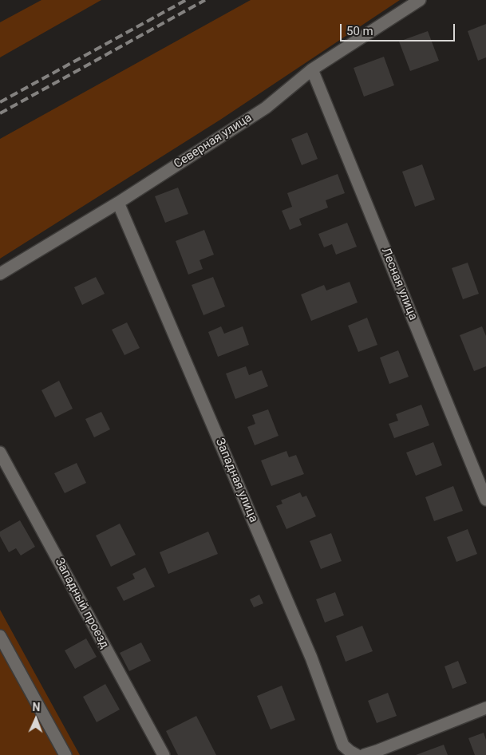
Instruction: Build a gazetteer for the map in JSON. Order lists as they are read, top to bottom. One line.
{"streets":{"street":["Северная улица","Лесная улица","Западная улица","Западный проезд"]},"crossings":[["Северная улица","Лесная улица"],["Северная улица","Западная улица"]],"scale_bar":"50 m","north":"top"}
